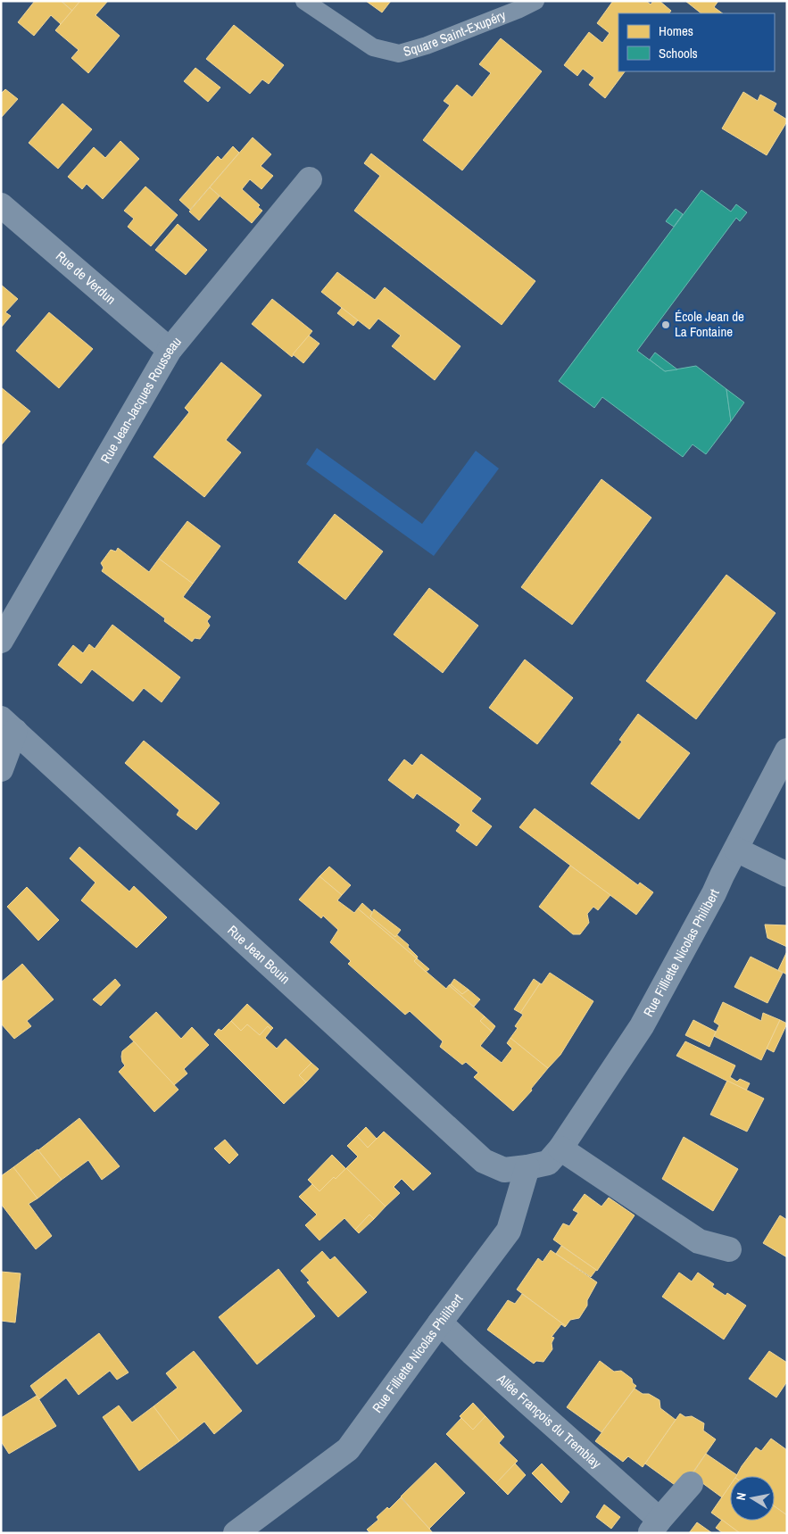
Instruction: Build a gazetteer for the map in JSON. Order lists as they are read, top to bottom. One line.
{"streets":{"street":["Rue de Verdun","Rue Jean-Jacques Rousseau","Rue Filliette Nicolas Philibert","Rue Jean Bouin","Allée François du Tremblay"],"lane":["Square Saint-Exupéry"]},"crossings":[["Rue de Verdun","Rue Jean-Jacques Rousseau"],["Rue Filliette Nicolas Philibert","Rue Jean Bouin"],["Rue Filliette Nicolas Philibert","Allée François du Tremblay"]],"places":["École Jean de La Fontaine"],"legend":["Homes","Schools"],"north":"left"}
